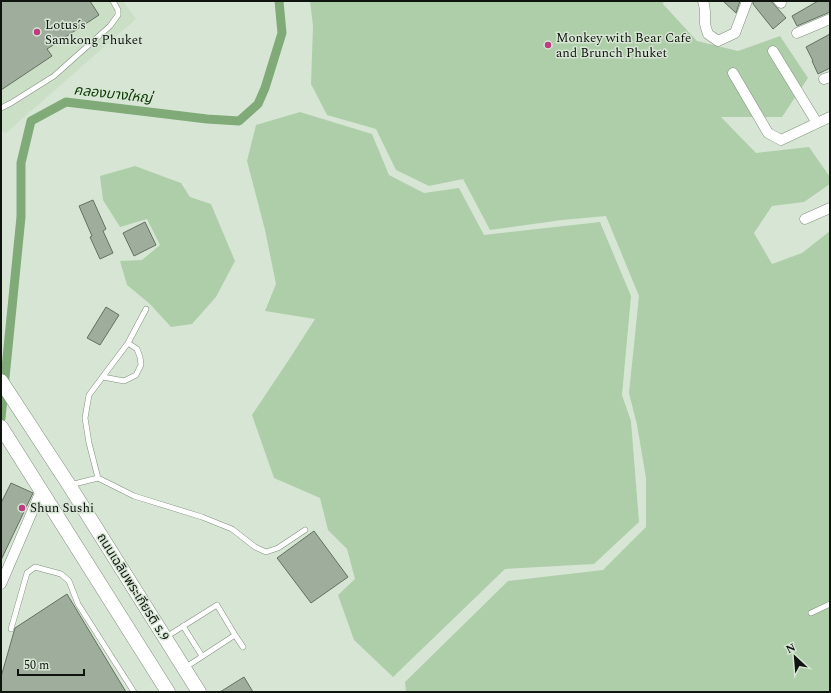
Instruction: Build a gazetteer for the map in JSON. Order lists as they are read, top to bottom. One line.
{"streets":{"main road":["ถนนเฉลิมพระเกียรติ ร.9"]},"water":["คลองบางใหญ่"],"places":["Lotus’s Samkong Phuket","Monkey with Bear Cafe and Brunch Phuket","Shun Sushi"],"scale_bar":"50 m","north":"top left"}
